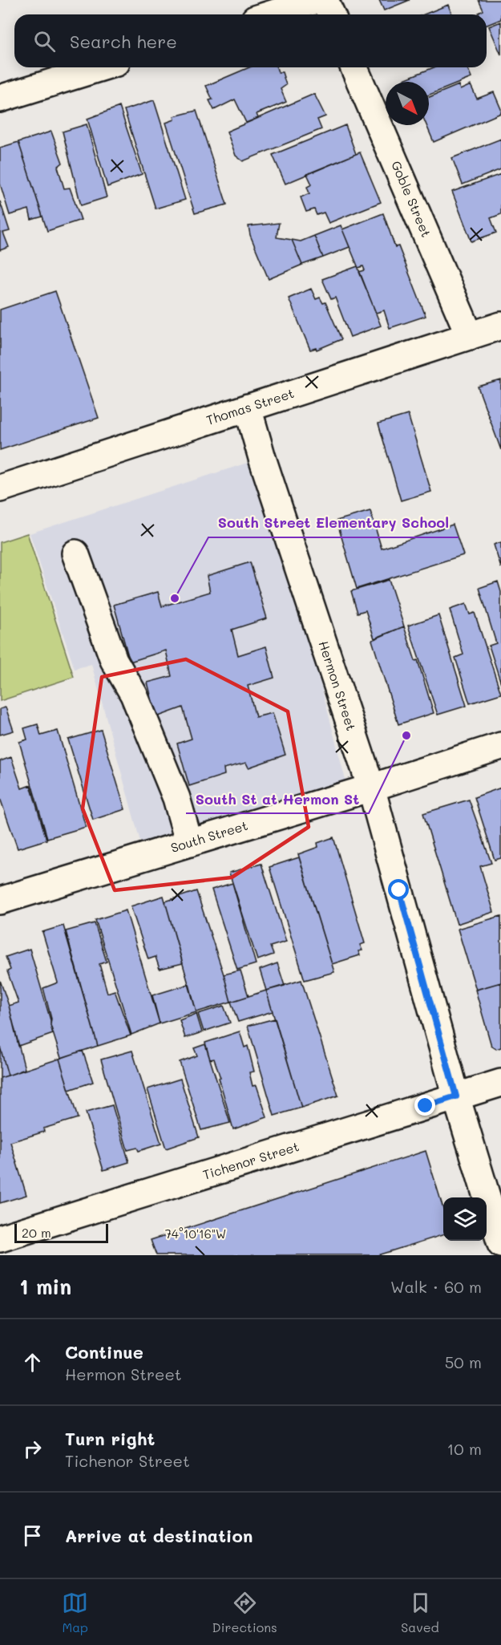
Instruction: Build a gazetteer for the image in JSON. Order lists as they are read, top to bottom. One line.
{"streets":{"street":["Goble Street","Thomas Street","Hermon Street","South Street","Tichenor Street"]},"crossings":[["Goble Street","Thomas Street"],["Thomas Street","Hermon Street"],["Hermon Street","South Street"],["Hermon Street","Tichenor Street"]],"places":["South Street Elementary School","South St at Hermon St"],"scale_bar":"20 m","north":"bottom right","page":{"search":"Search here","scale":"20 m","heading":["1 min","Walk · 60 m"],"list":[["Continue","Hermon Street","50 m"],["Turn right","Tichenor Street","10 m"],"Arrive at destination"],"nav":["Map","Directions","Saved"]},"coordinates":["74°10'16\"W"]}
